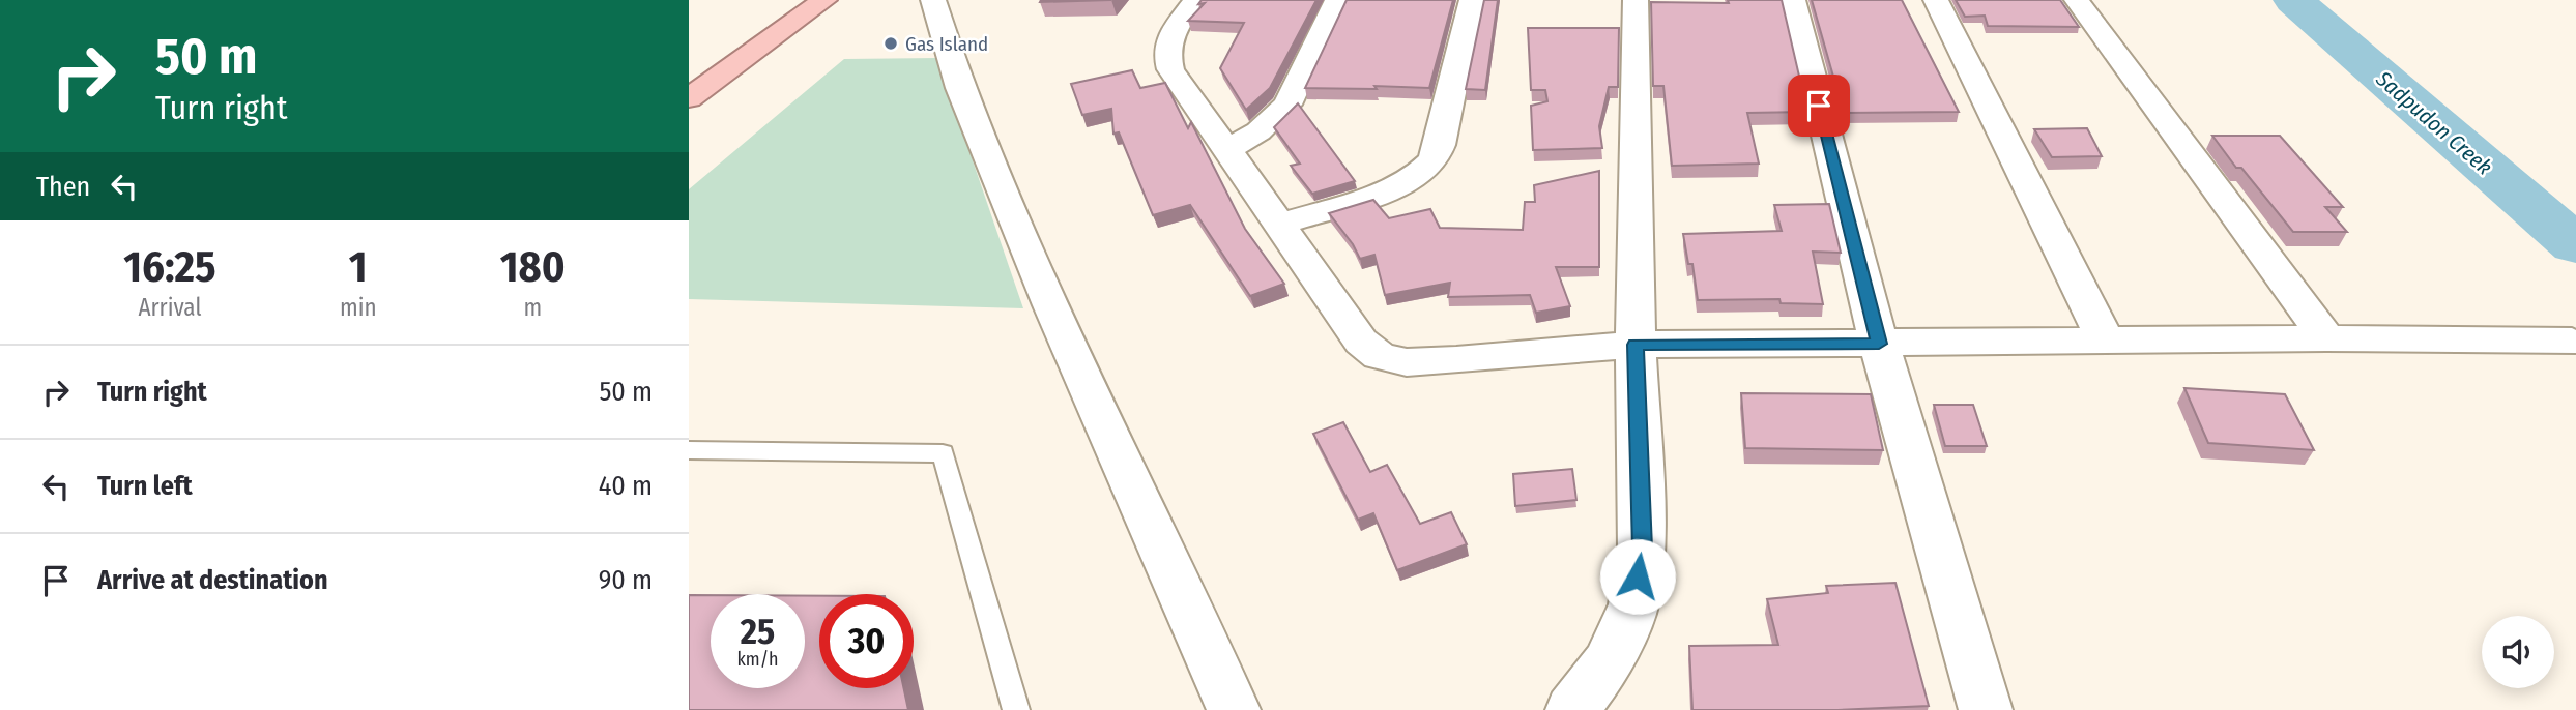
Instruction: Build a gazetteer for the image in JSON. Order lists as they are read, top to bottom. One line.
{"water":["Sadpudon Creek"],"places":["Gas Island"],"page":{"turn":["50 m","Turn right"],"then":"Then","eta":["16:25","Arrival","1","min","180","m"],"list":[{"name":"Turn right","value":"50 m"},{"name":"Turn left","value":"40 m"},{"name":"Arrive at destination","value":"90 m"}],"speed":"25 km/h","limit":"30"}}
